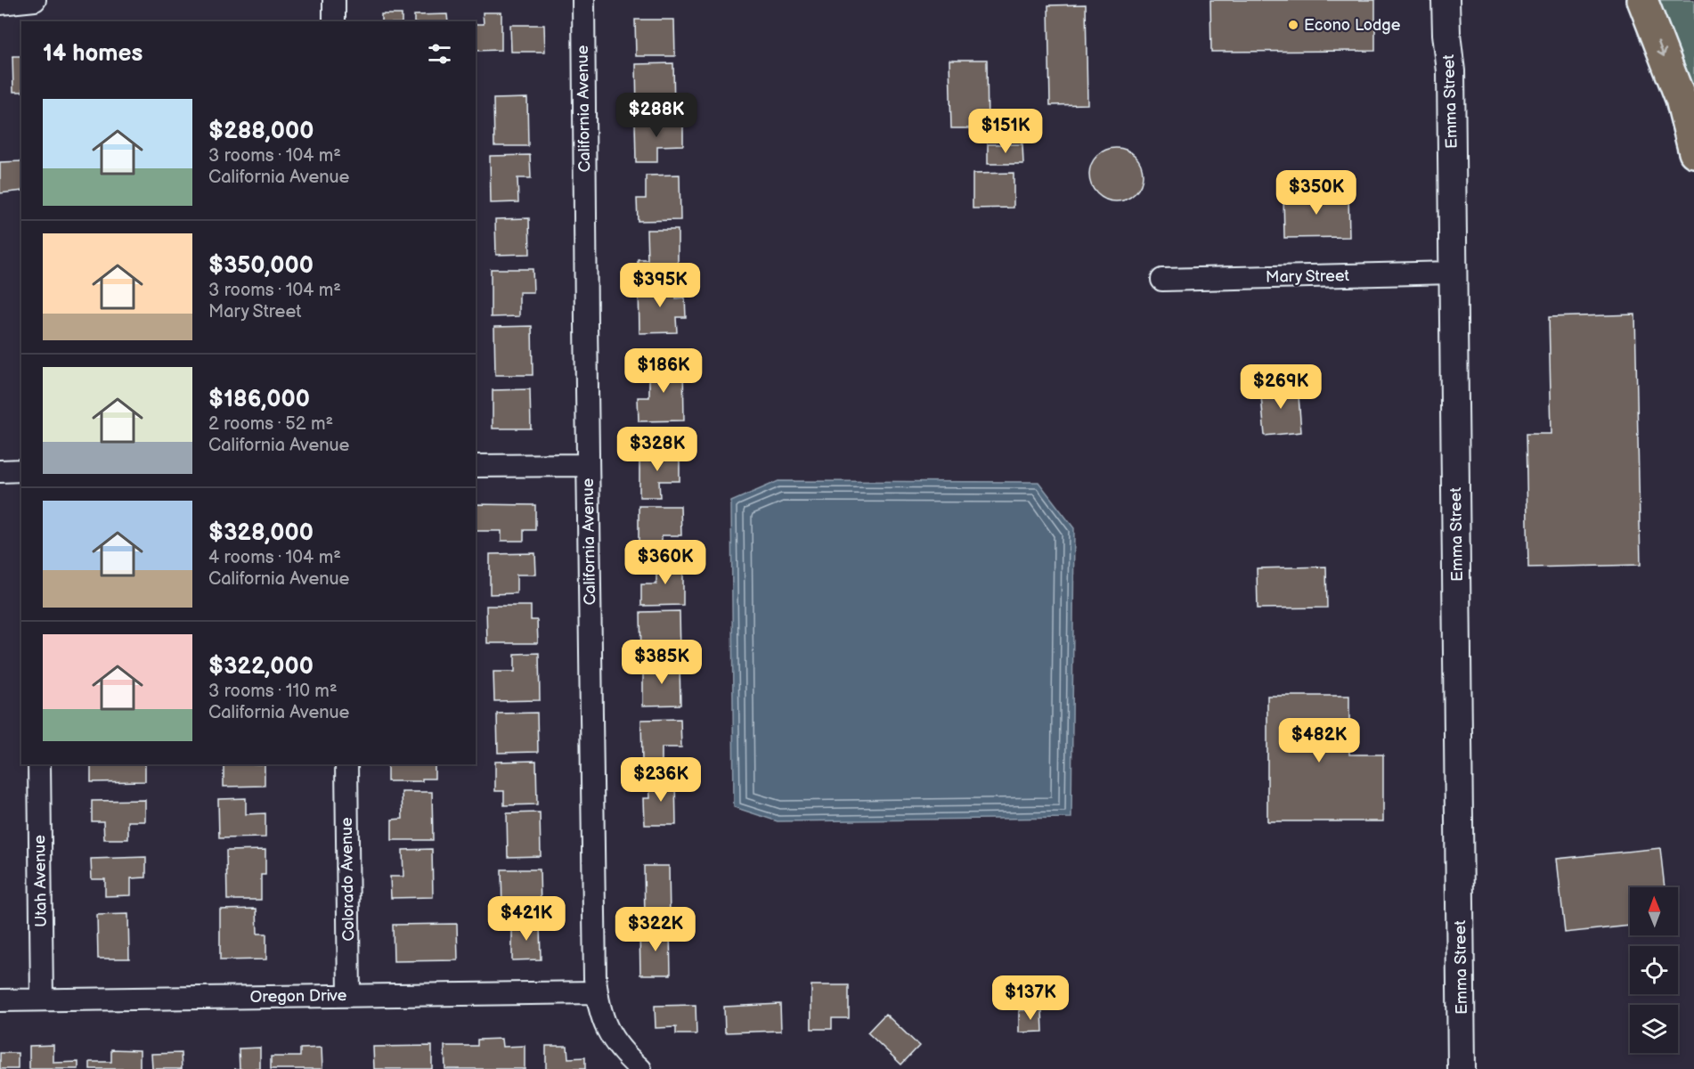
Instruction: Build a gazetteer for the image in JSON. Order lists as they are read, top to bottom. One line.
{"streets":{"street":["Emma Street","California Avenue","Mary Street","Colorado Avenue","Utah Avenue","Oregon Drive"]},"crossings":[["Emma Street","Mary Street"],["California Avenue","Oregon Drive"],["Colorado Avenue","Oregon Drive"],["Utah Avenue","Oregon Drive"]],"places":["Econo Lodge"],"north":"top","page":{"heading":"14 homes","list":[{"name":"$288,000","note":"3 rooms · 104 m² · California Avenue"},{"name":"$350,000","note":"3 rooms · 104 m² · Mary Street"},{"name":"$186,000","note":"2 rooms · 52 m² · California Avenue"},{"name":"$328,000","note":"4 rooms · 104 m² · California Avenue"},{"name":"$322,000","note":"3 rooms · 110 m² · California Avenue"}],"price":["$288K","$151K","$350K","$395K","$186K","$269K","$328K","$360K","$385K","$482K","$236K","$421K","$322K","$137K"]}}
